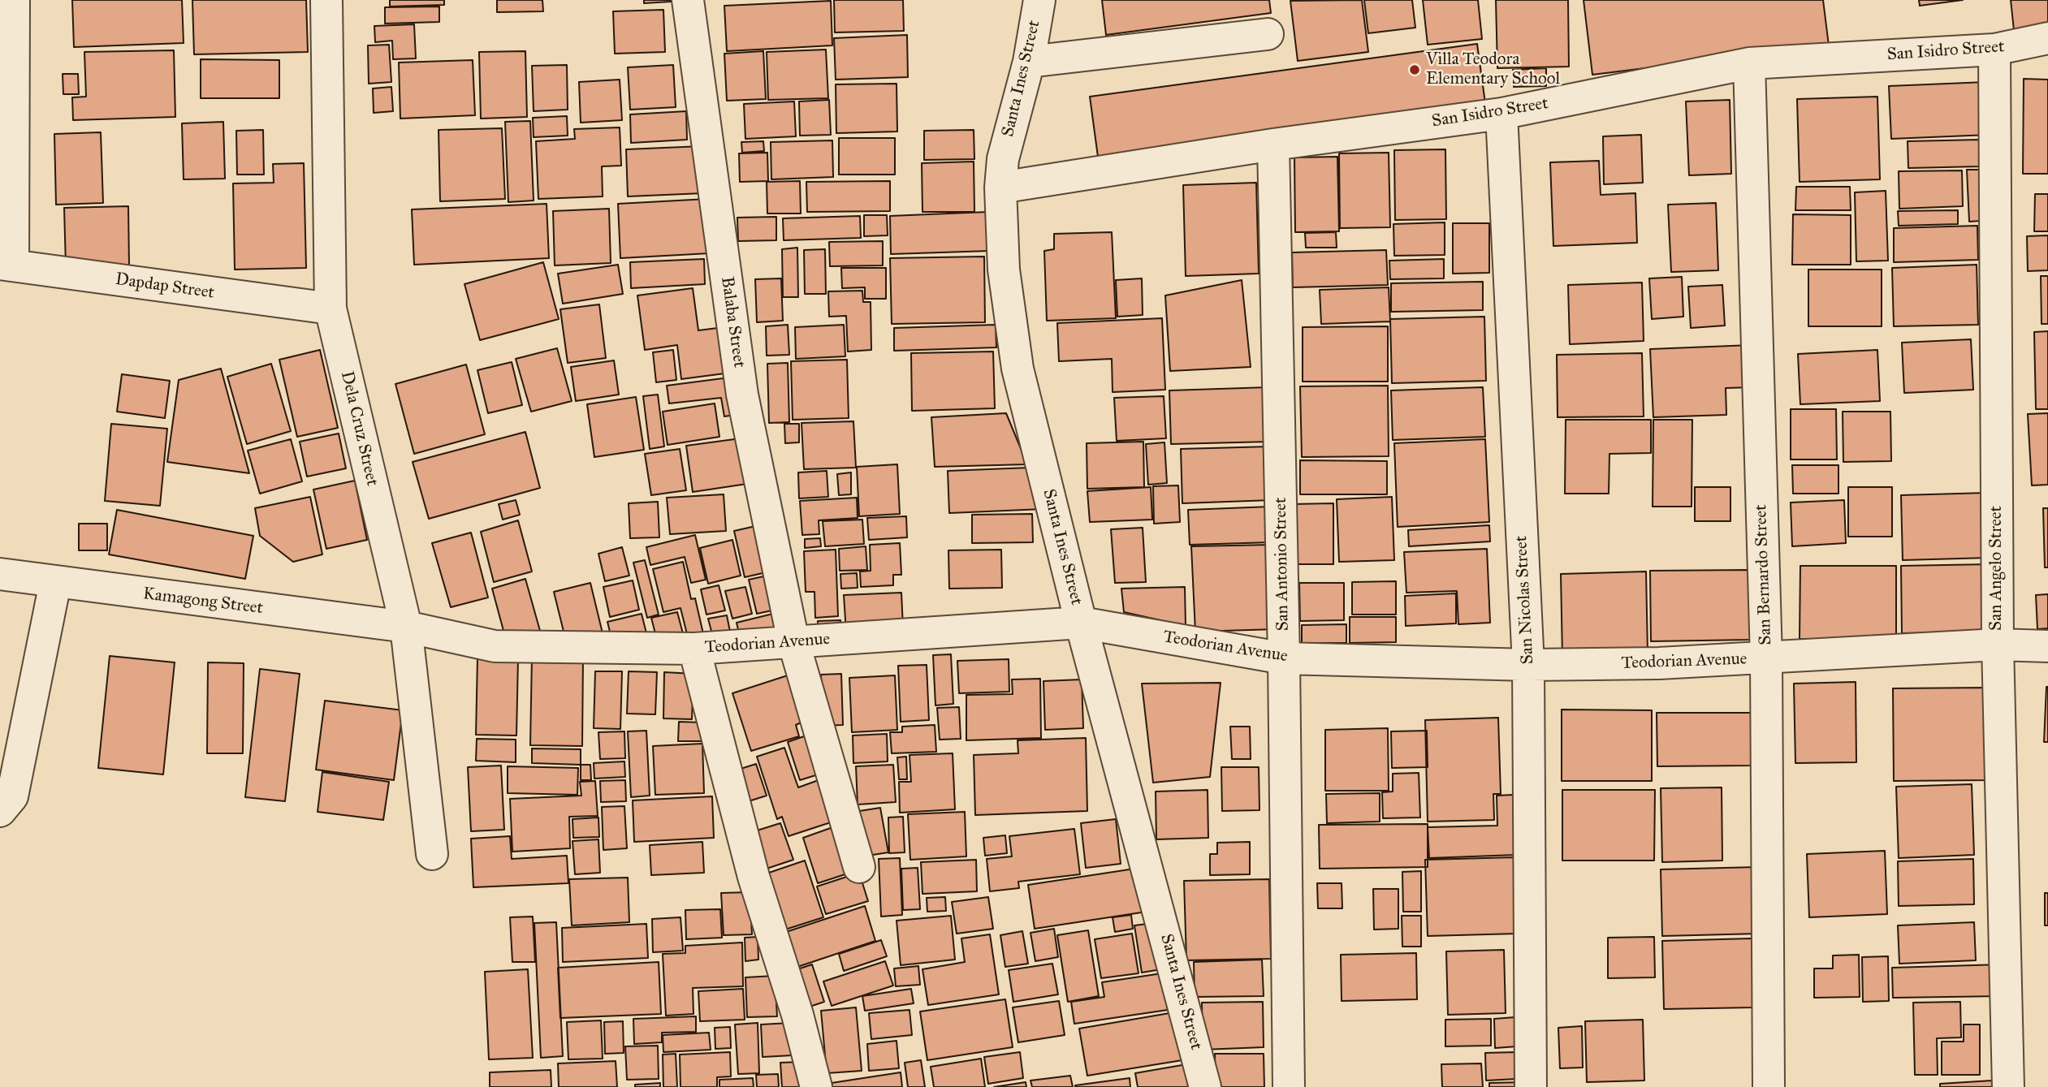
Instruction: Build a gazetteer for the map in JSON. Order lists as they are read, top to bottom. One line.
{"streets":{"street":["San Isidro Street","Santa Ines Street","Dapdap Street","Balaba Street","Dela Cruz Street","San Antonio Street","San Angelo Street","San Bernardo Street","San Nicolas Street","Kamagong Street","Teodorian Avenue"]},"crossings":[["San Isidro Street","Santa Ines Street"],["San Isidro Street","San Antonio Street"],["San Isidro Street","San Angelo Street"],["San Isidro Street","San Bernardo Street"],["San Isidro Street","San Nicolas Street"],["Santa Ines Street","Teodorian Avenue"],["Dapdap Street","Dela Cruz Street"],["Balaba Street","Teodorian Avenue"],["Dela Cruz Street","Kamagong Street"],["Dela Cruz Street","Teodorian Avenue"],["San Antonio Street","Teodorian Avenue"],["San Angelo Street","Teodorian Avenue"],["San Bernardo Street","Teodorian Avenue"],["San Nicolas Street","Teodorian Avenue"],["Kamagong Street","Teodorian Avenue"]],"places":["Villa Teodora Elementary School"]}
